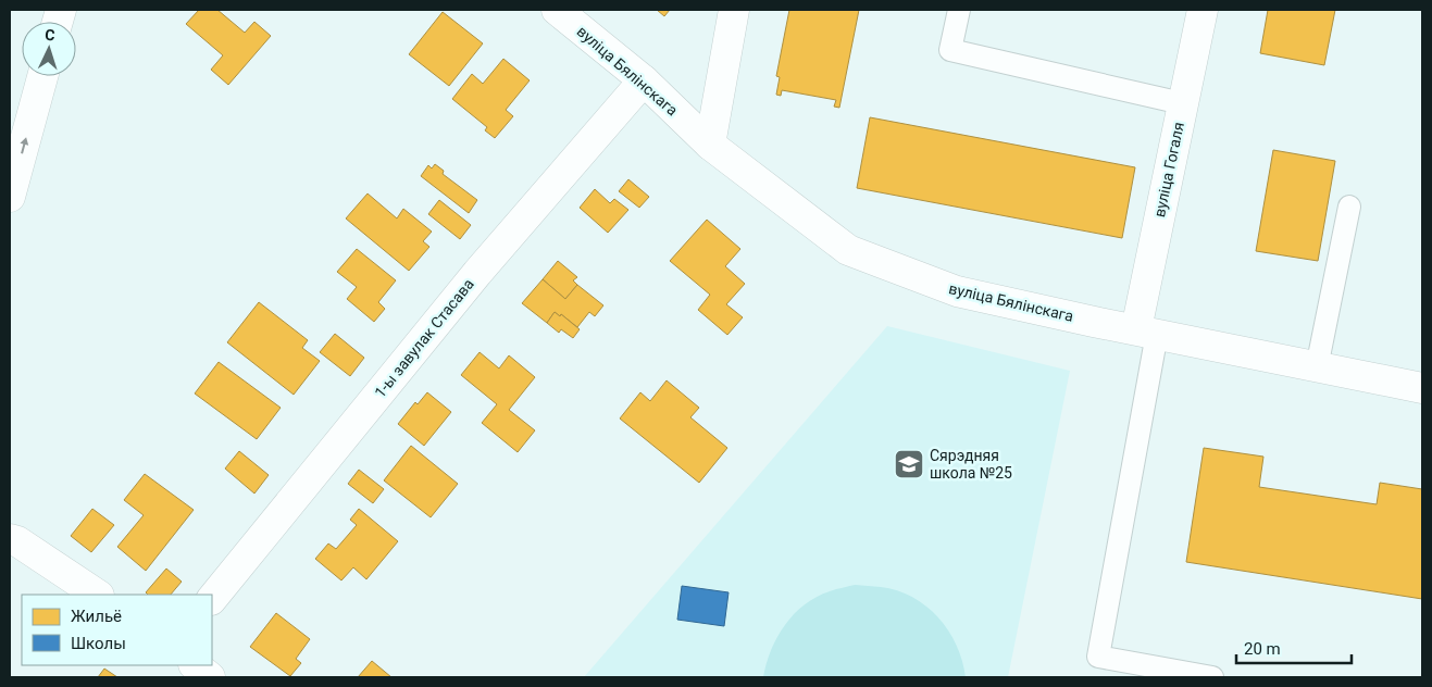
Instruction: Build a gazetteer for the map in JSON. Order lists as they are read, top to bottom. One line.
{"streets":{"street":["вуліца Бялінскага","вуліца Гогаля","1-ы завулак Стасава"]},"crossings":[["вуліца Бялінскага","вуліца Гогаля"],["вуліца Бялінскага","1-ы завулак Стасава"]],"places":{"school or university":["Сярэдняя школа №25"]},"legend":["Жильё","Школы"],"scale_bar":"20 m","north":"top"}
